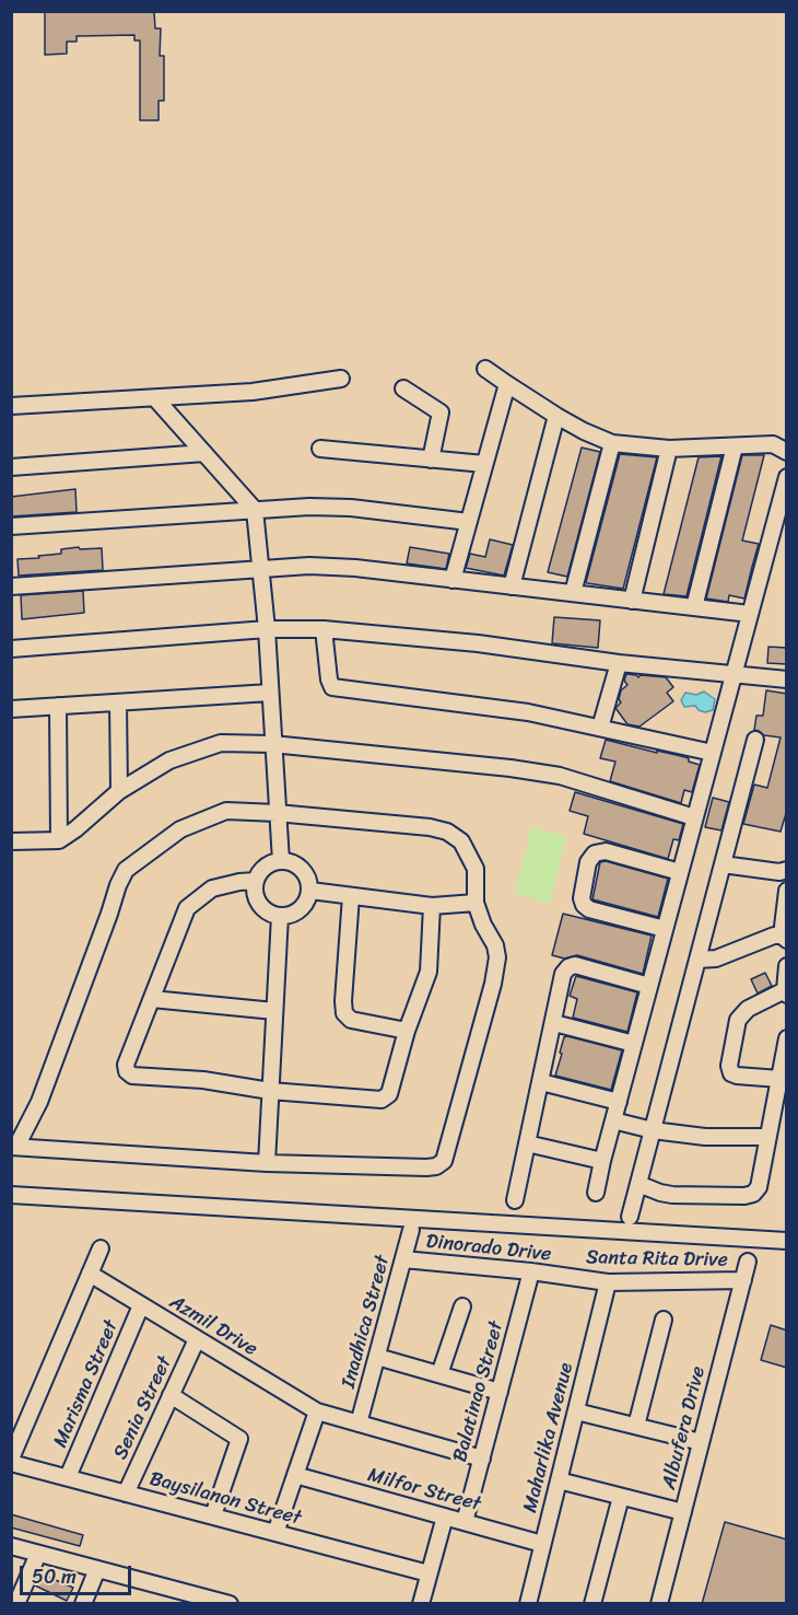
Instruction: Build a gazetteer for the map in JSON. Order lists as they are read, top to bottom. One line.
{"streets":{"street":["Dinorado Drive","Santa Rita Drive","Inadhica Street","Azmil Drive","Marisma Street","Balatinao Street","Senia Street","Albufera Drive","Maharlika Avenue","Milfor Street","Baysilanon Street"]},"crossings":[["Dinorado Drive","Santa Rita Drive"],["Dinorado Drive","Inadhica Street"],["Dinorado Drive","Balatinao Street"],["Santa Rita Drive","Albufera Drive"],["Santa Rita Drive","Maharlika Avenue"],["Inadhica Street","Azmil Drive"],["Azmil Drive","Marisma Street"],["Azmil Drive","Balatinao Street"],["Azmil Drive","Senia Street"],["Marisma Street","Baysilanon Street"],["Balatinao Street","Milfor Street"],["Senia Street","Baysilanon Street"],["Maharlika Avenue","Milfor Street"]],"scale_bar":"50 m"}
